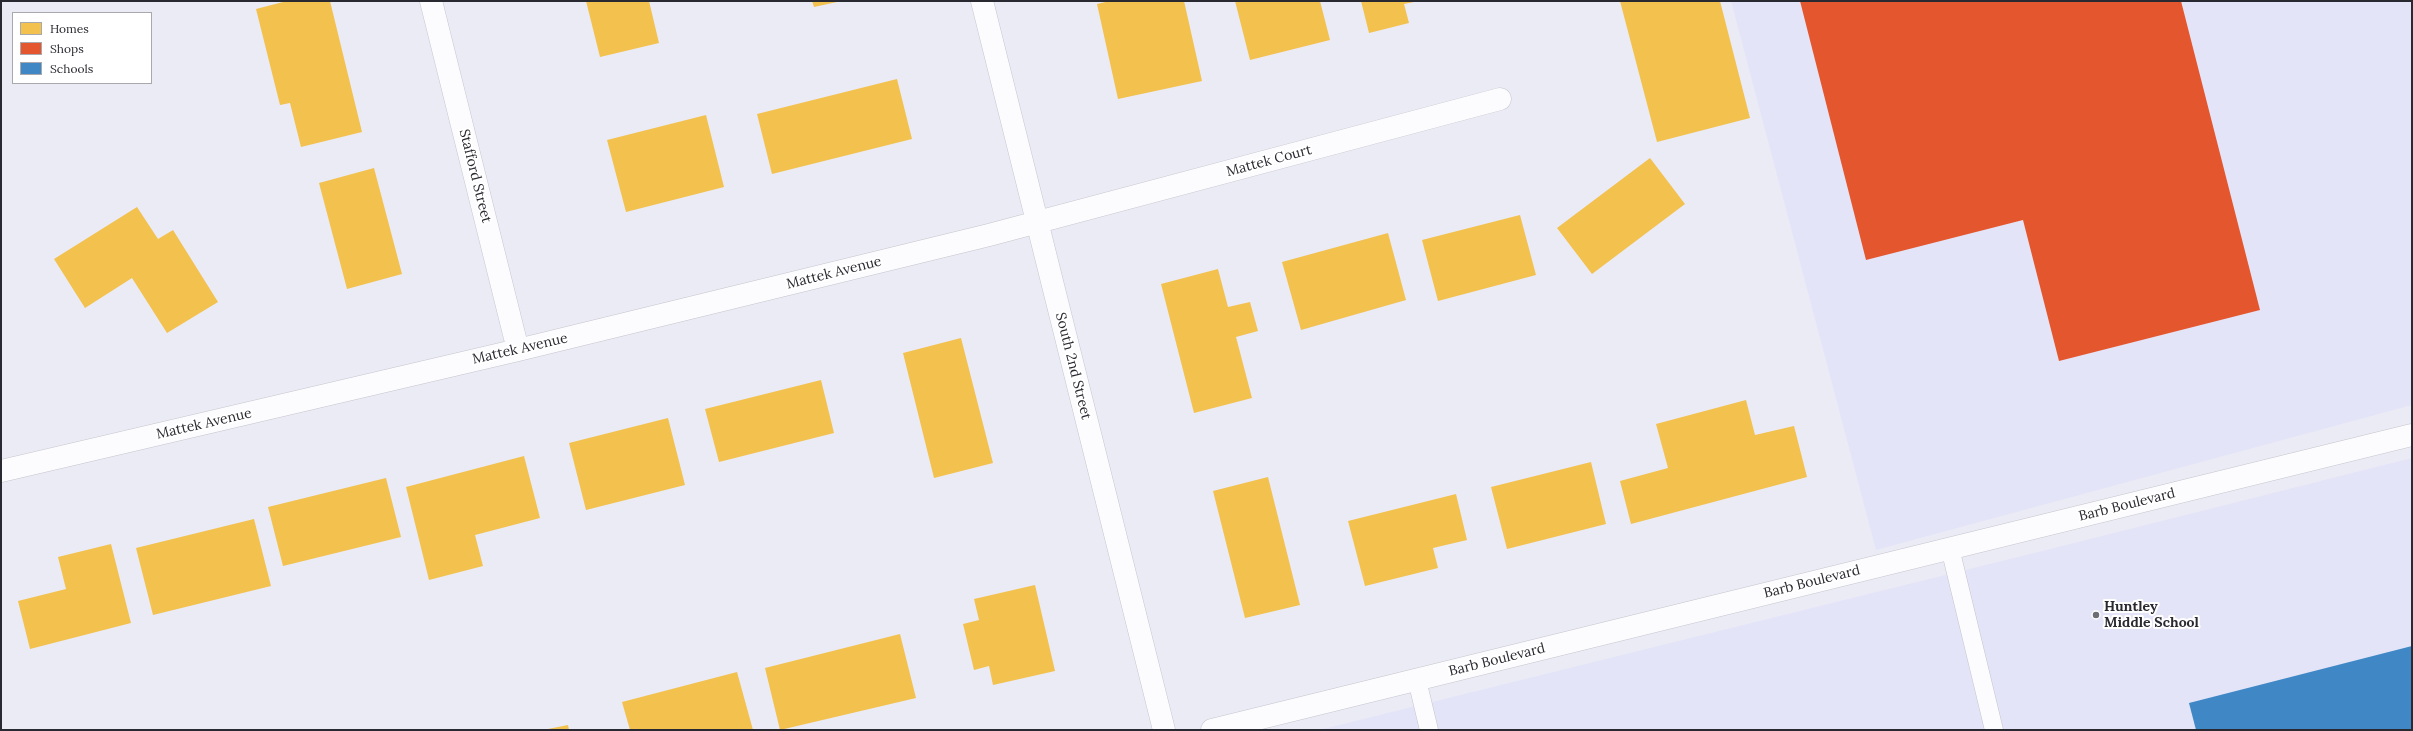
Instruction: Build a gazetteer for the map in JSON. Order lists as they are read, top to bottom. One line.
{"streets":{"street":["Mattek Court","Stafford Street","Mattek Avenue","South 2nd Street","Barb Boulevard"]},"crossings":[["Mattek Court","Mattek Avenue"],["Mattek Court","South 2nd Street"],["Stafford Street","Mattek Avenue"],["Mattek Avenue","South 2nd Street"]],"places":["Huntley Middle School"],"legend":["Homes","Shops","Schools"]}
